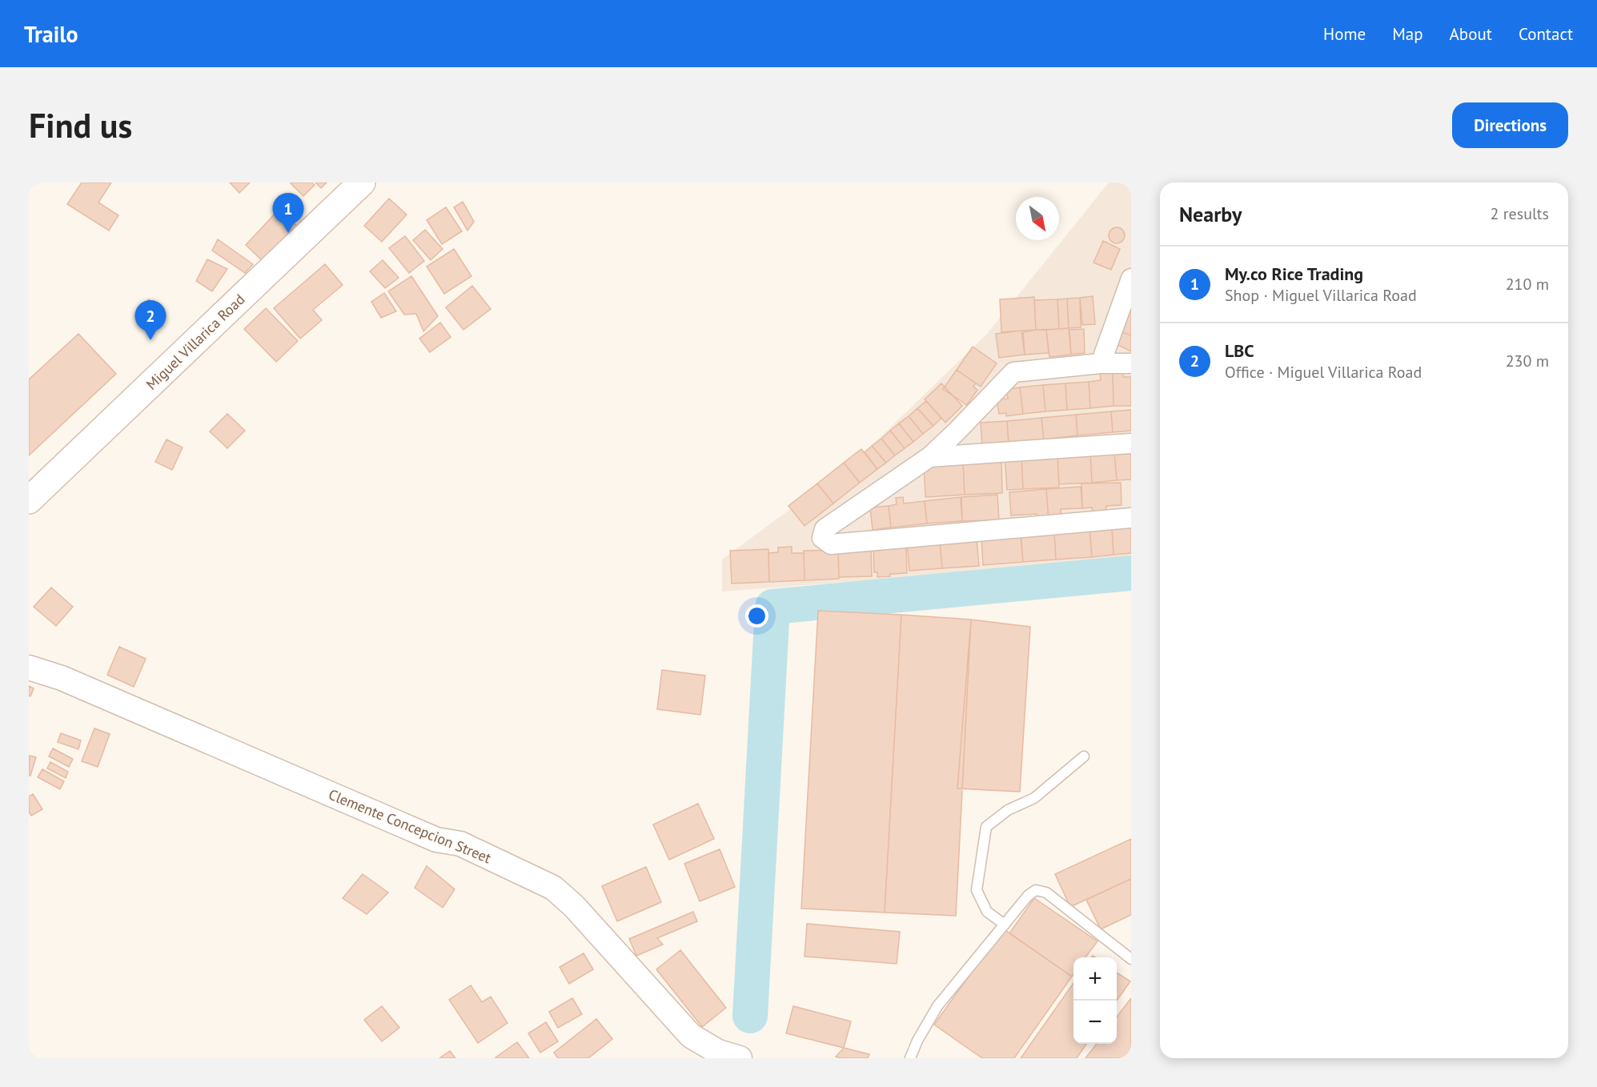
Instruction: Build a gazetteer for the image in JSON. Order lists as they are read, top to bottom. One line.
{"streets":{"main road":["Miguel Villarica Road"],"street":["Clemente Concepcion Street"]},"north":"bottom right","page":{"header":"Trailo","nav":["Home","Map","About","Contact"],"buttons":"Directions","title":"Find us","heading":["Nearby","2 results"],"pins":["1","2"],"list":[{"mark":"1","name":"My.co Rice Trading","note":"Shop · Miguel Villarica Road","value":"210 m"},{"mark":"2","name":"LBC","note":"Office · Miguel Villarica Road","value":"230 m"}],"map_buttons":["+","−"]}}
